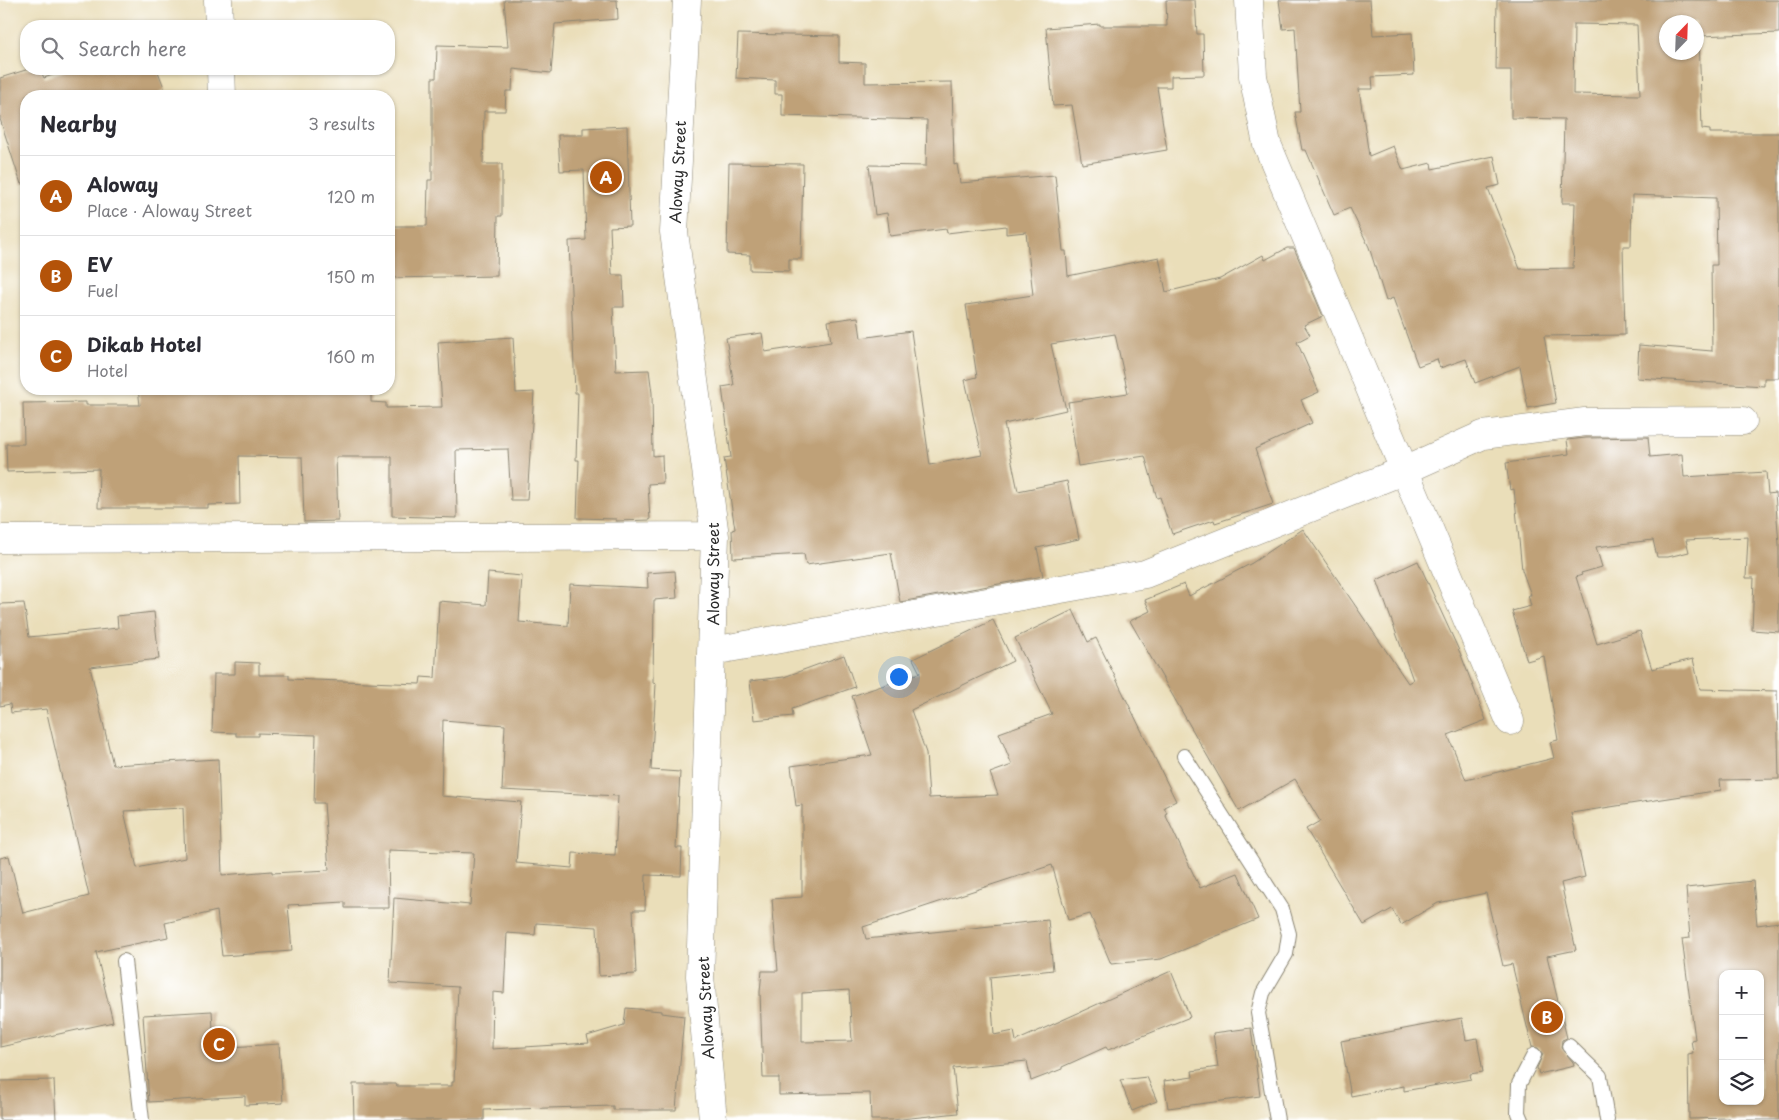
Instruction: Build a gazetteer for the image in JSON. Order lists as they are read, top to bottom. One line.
{"streets":{"street":["Aloway Street"]},"north":"top right","page":{"search":"Search here","heading":["Nearby","3 results"],"list":[{"mark":"A","name":"Aloway","note":"Place · Aloway Street","value":"120 m"},{"mark":"B","name":"EV","note":"Fuel","value":"150 m"},{"mark":"C","name":"Dikab Hotel","note":"Hotel","value":"160 m"}],"pins":["A","B","C"],"map_buttons":["+","−"]}}
